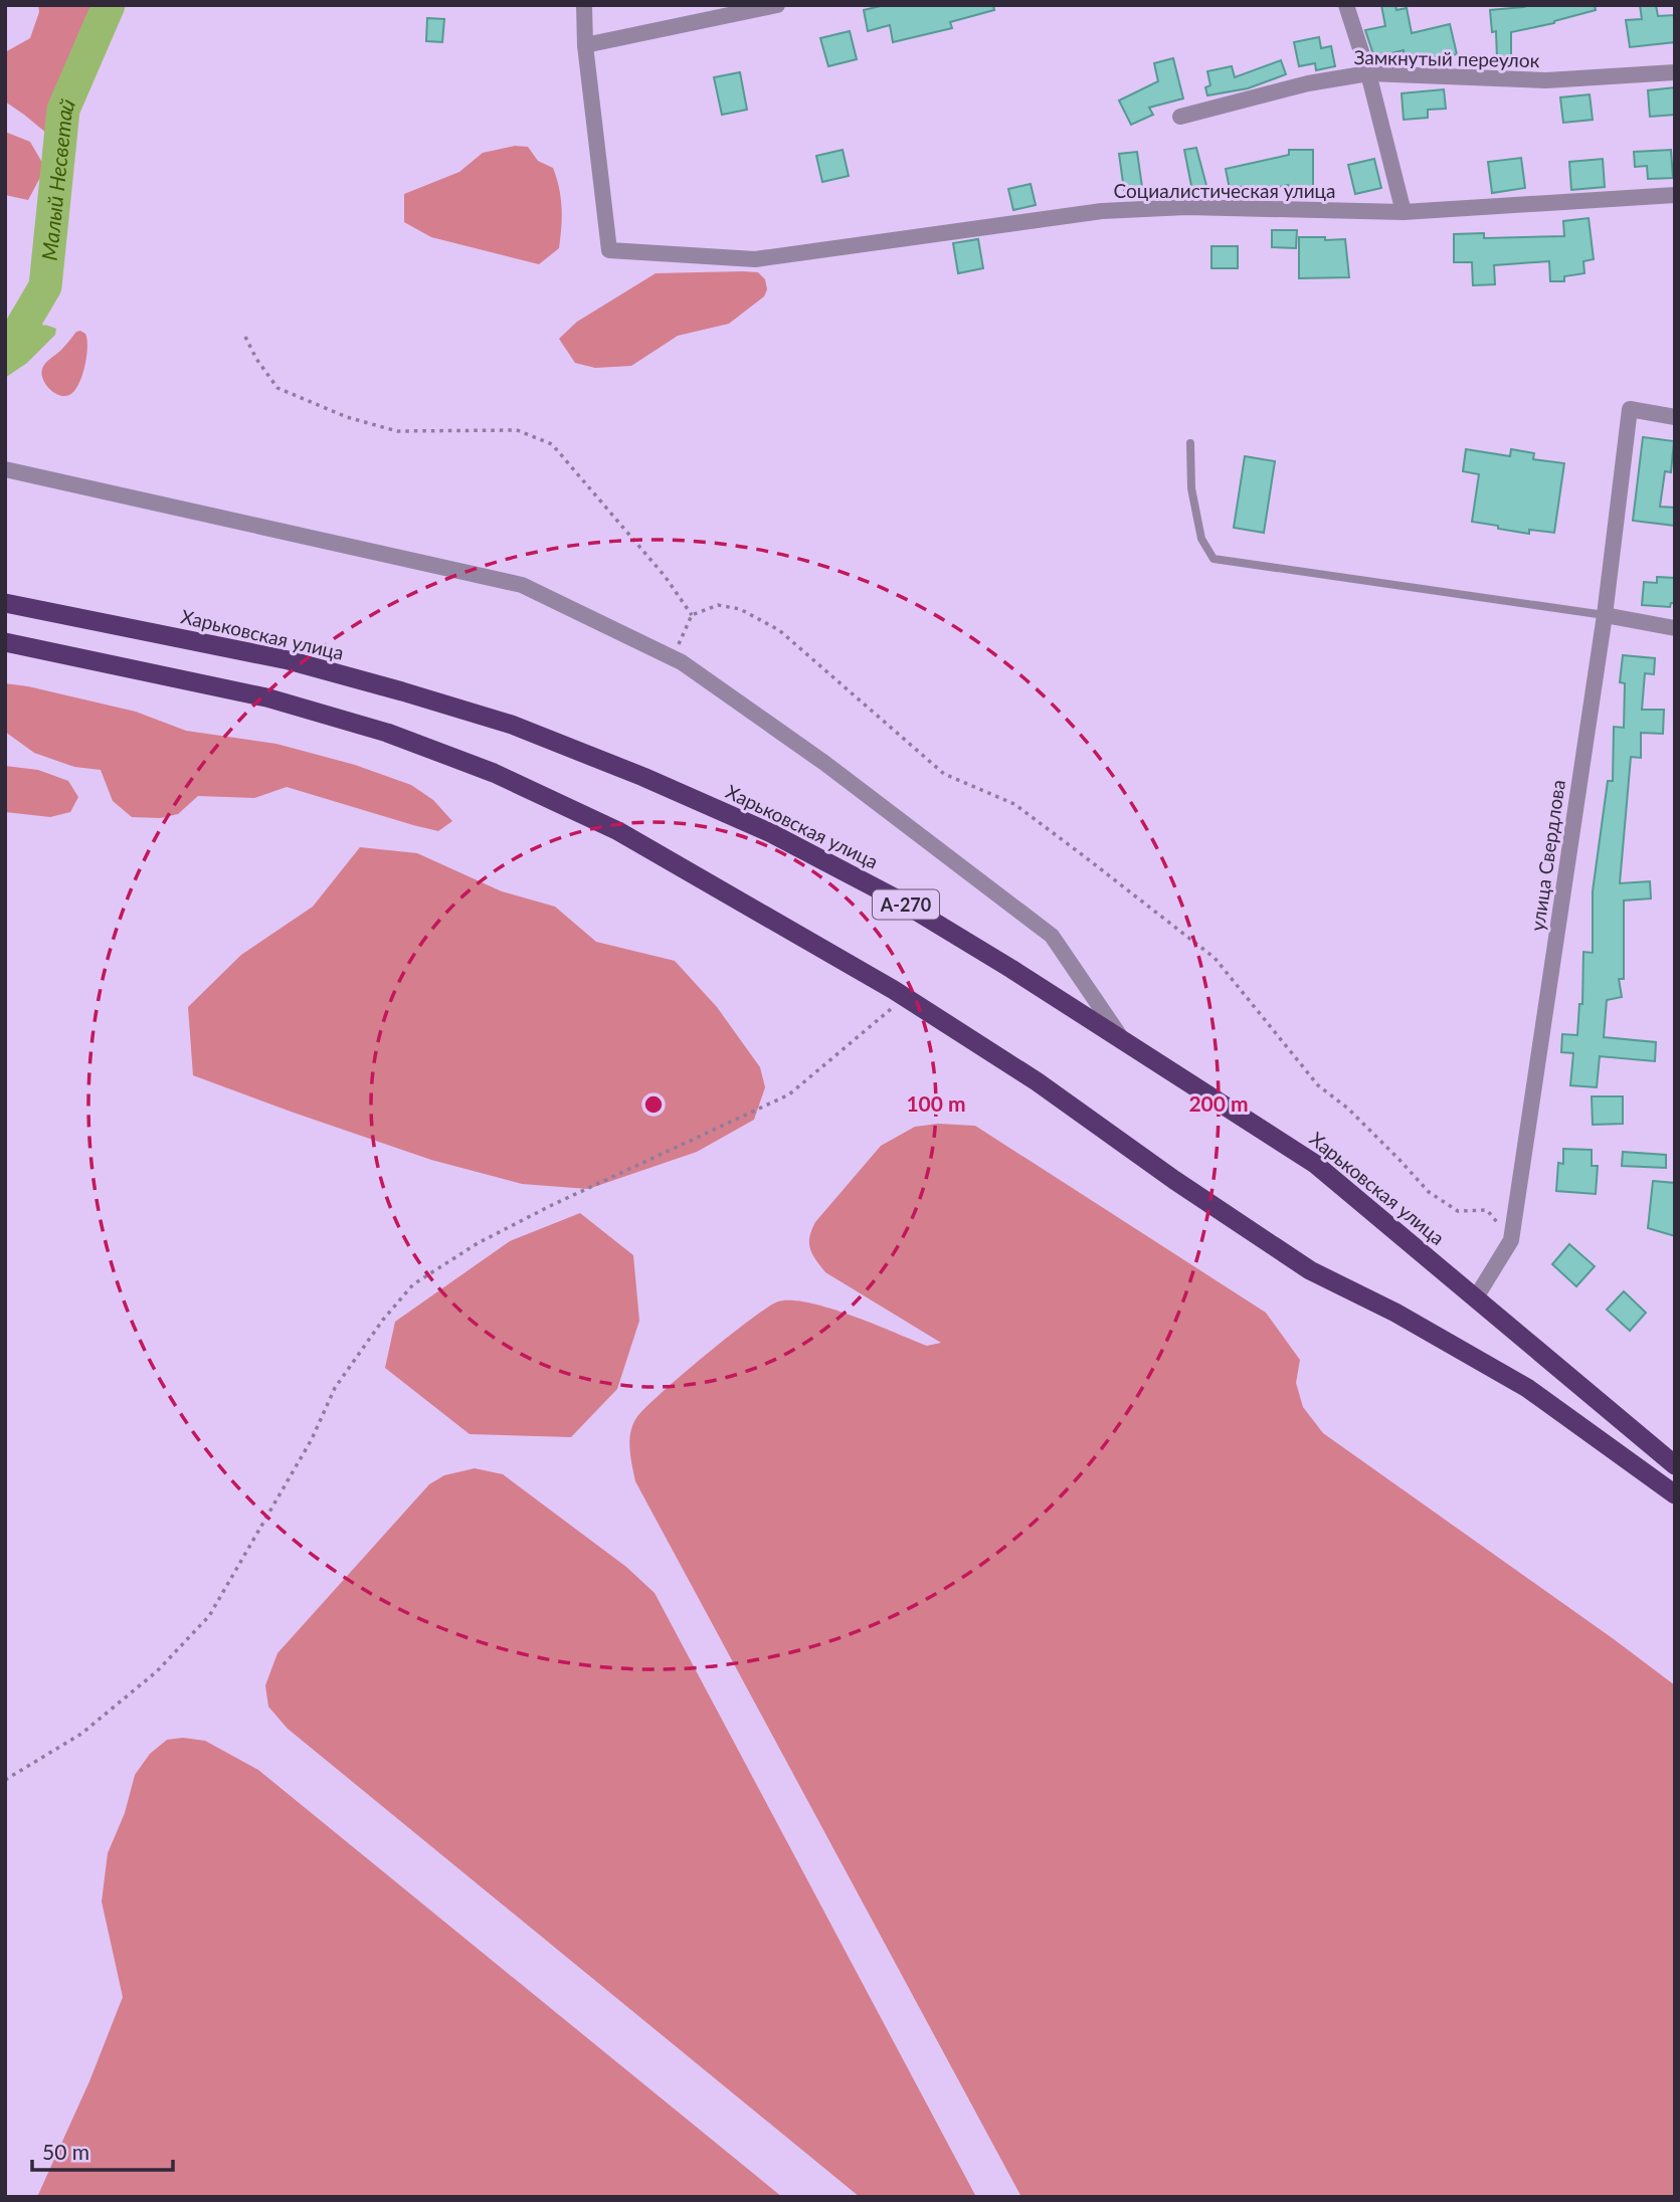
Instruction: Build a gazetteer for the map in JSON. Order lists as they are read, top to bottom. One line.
{"streets":{"highway":["Харьковская улица","А-270"],"street":["Замкнутый переулок","Социалистическая улица","улица Свердлова"]},"crossings":[["Харьковская улица","улица Свердлова"]],"water":["Малый Несветай"],"scale_bar":"50 m","rings":["100 m","200 m"]}
